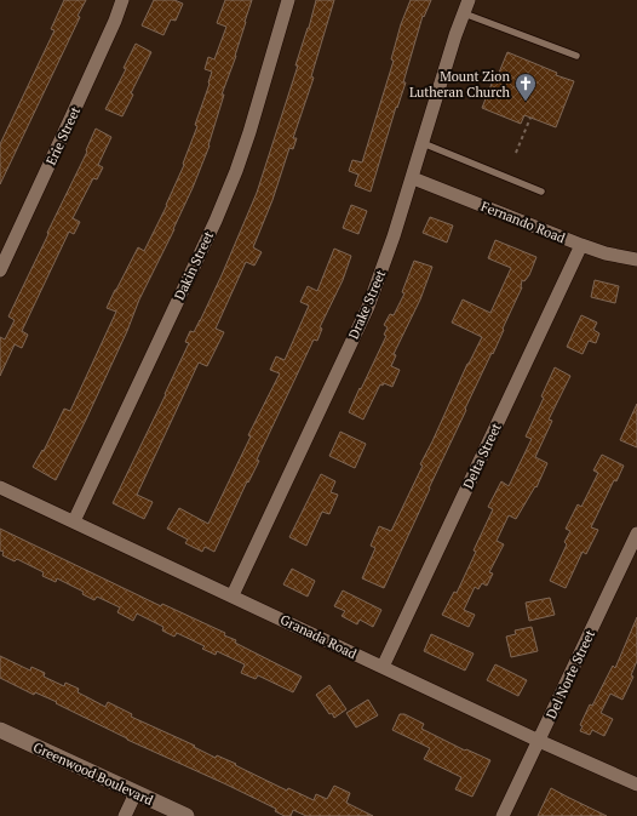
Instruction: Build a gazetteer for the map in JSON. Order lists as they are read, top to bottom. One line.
{"streets":{"street":["Erie Street","Fernando Road","Dakin Street","Drake Street","Delta Street","Granada Road","Del Norte Street","Greenwood Boulevard"]},"crossings":[["Fernando Road","Drake Street"],["Fernando Road","Delta Street"],["Dakin Street","Granada Road"],["Drake Street","Granada Road"],["Delta Street","Granada Road"],["Granada Road","Del Norte Street"]],"places":{"church":["Mount Zion Lutheran Church"]}}
